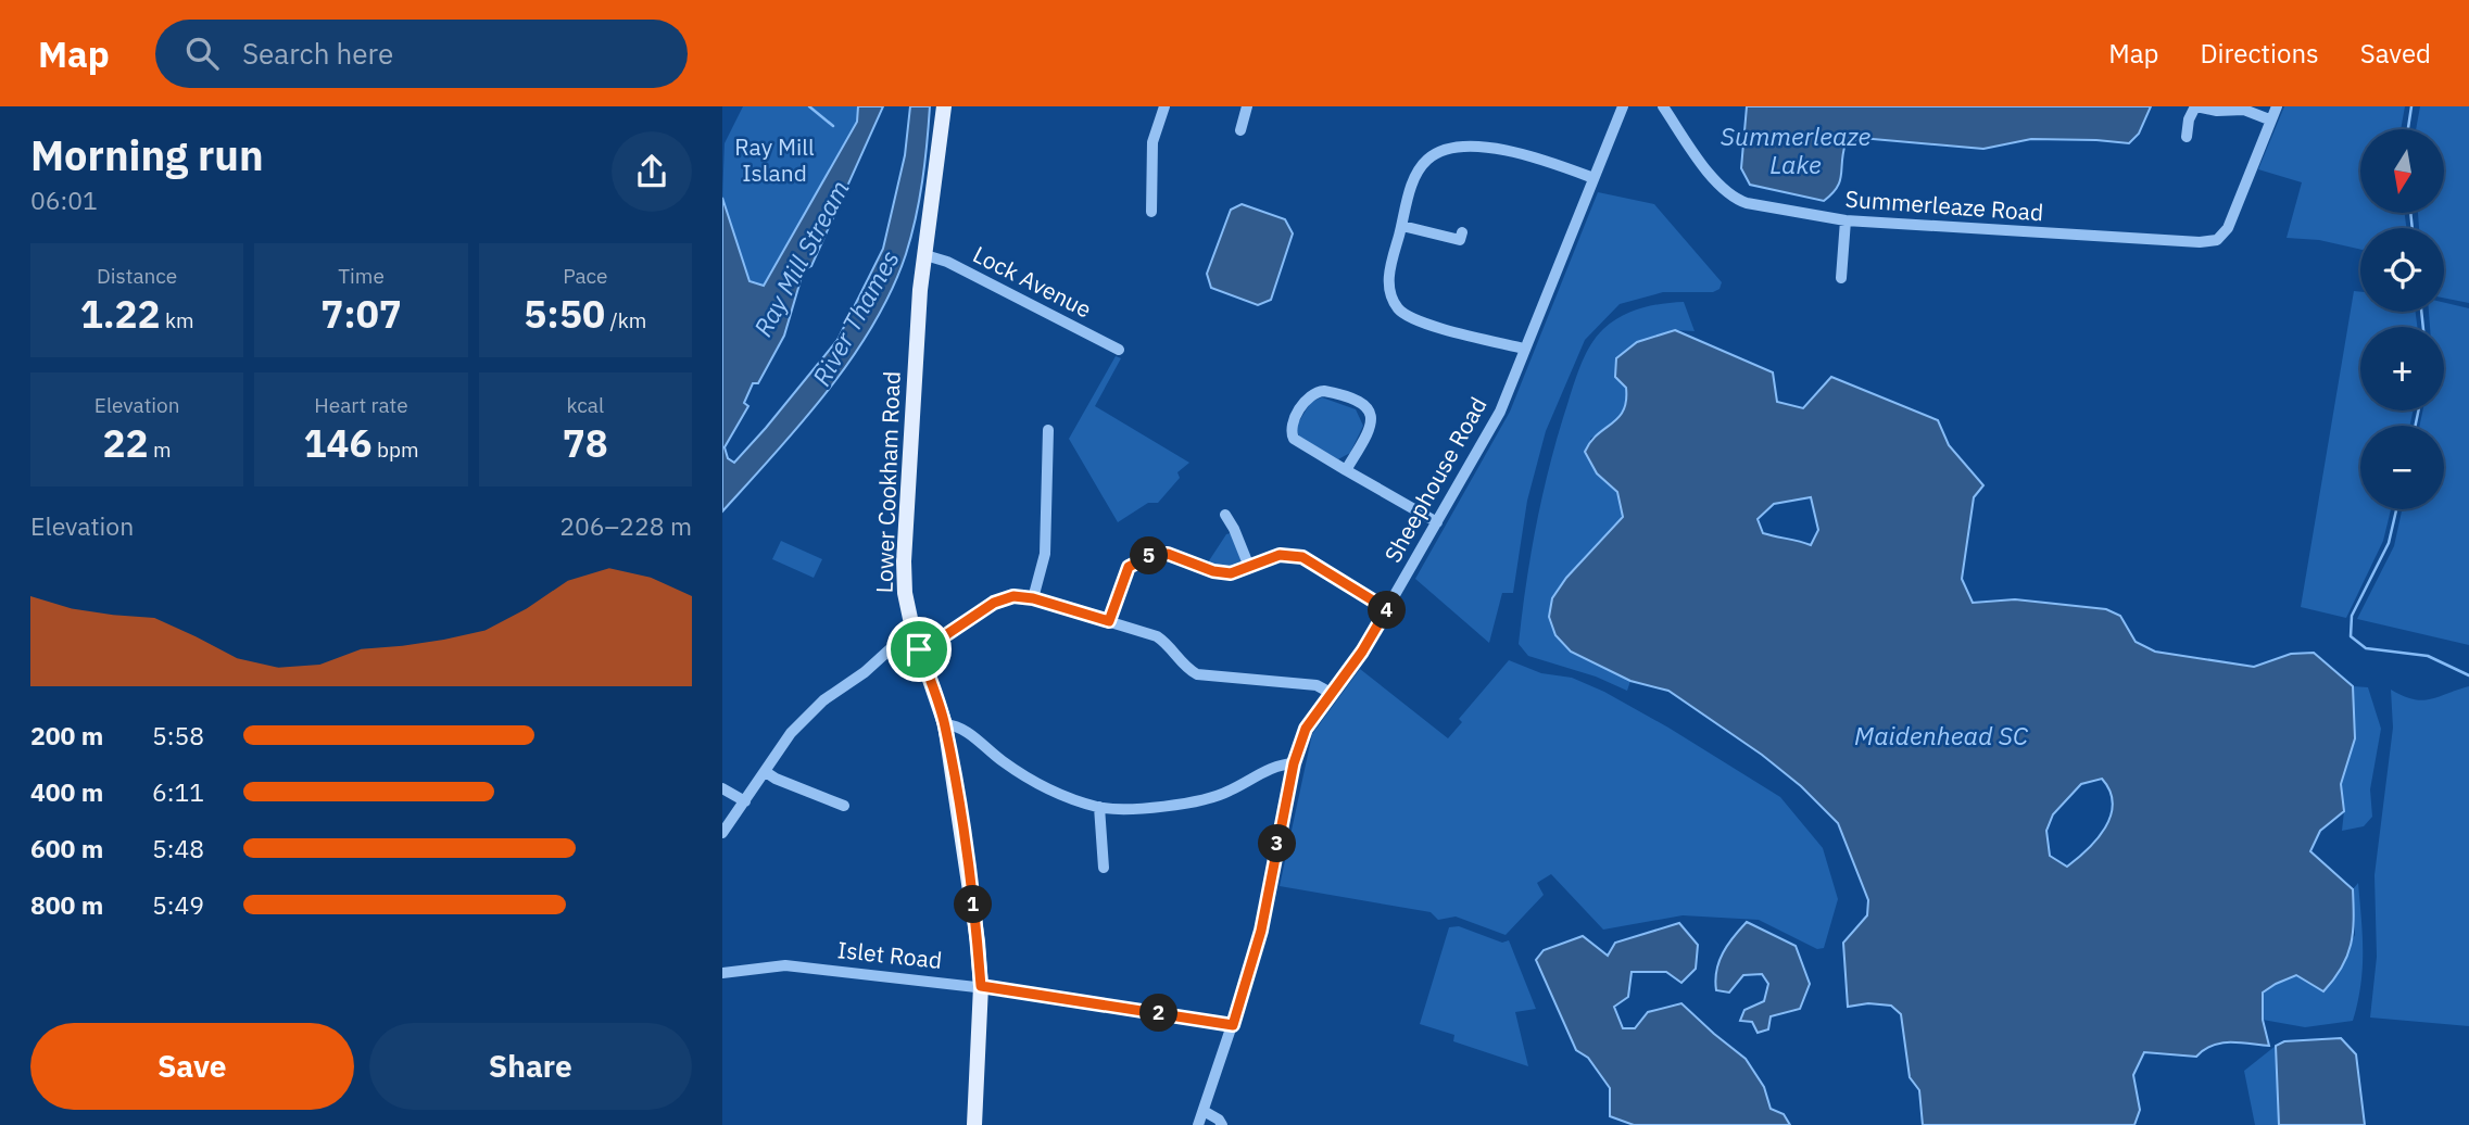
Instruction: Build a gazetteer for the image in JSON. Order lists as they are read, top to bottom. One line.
{"streets":{"main road":["Lower Cookham Road"],"street":["Summerleaze Road","Lock Avenue","Sheephouse Road","Islet Road"]},"crossings":[["Lock Avenue","Lower Cookham Road"],["Sheephouse Road","Islet Road"],["Lower Cookham Road","Islet Road"]],"water":["Summerleaze Lake","Ray Mill Stream","River Thames","Maidenhead SC"],"parks":["Ray Mill Island"],"north":"bottom","page":{"header":"Map","search":"Search here","nav":["Map","Directions","Saved"],"heading":["Morning run","06:01"],"map_buttons":["+","−"],"stats":[["Distance","1.22 km"],["Time","7:07"],["Pace","5:50 /km"],["Elevation","22 m"],["Heart rate","146 bpm"],["kcal","78"]],"chart":["Elevation","206–228 m"],"pins":["5","4","3","1","2"],"list":[{"name":"200 m","note":"5:58"},{"name":"400 m","note":"6:11"},{"name":"600 m","note":"5:48"},{"name":"800 m","note":"5:49"}],"buttons":["Save","Share"]}}
